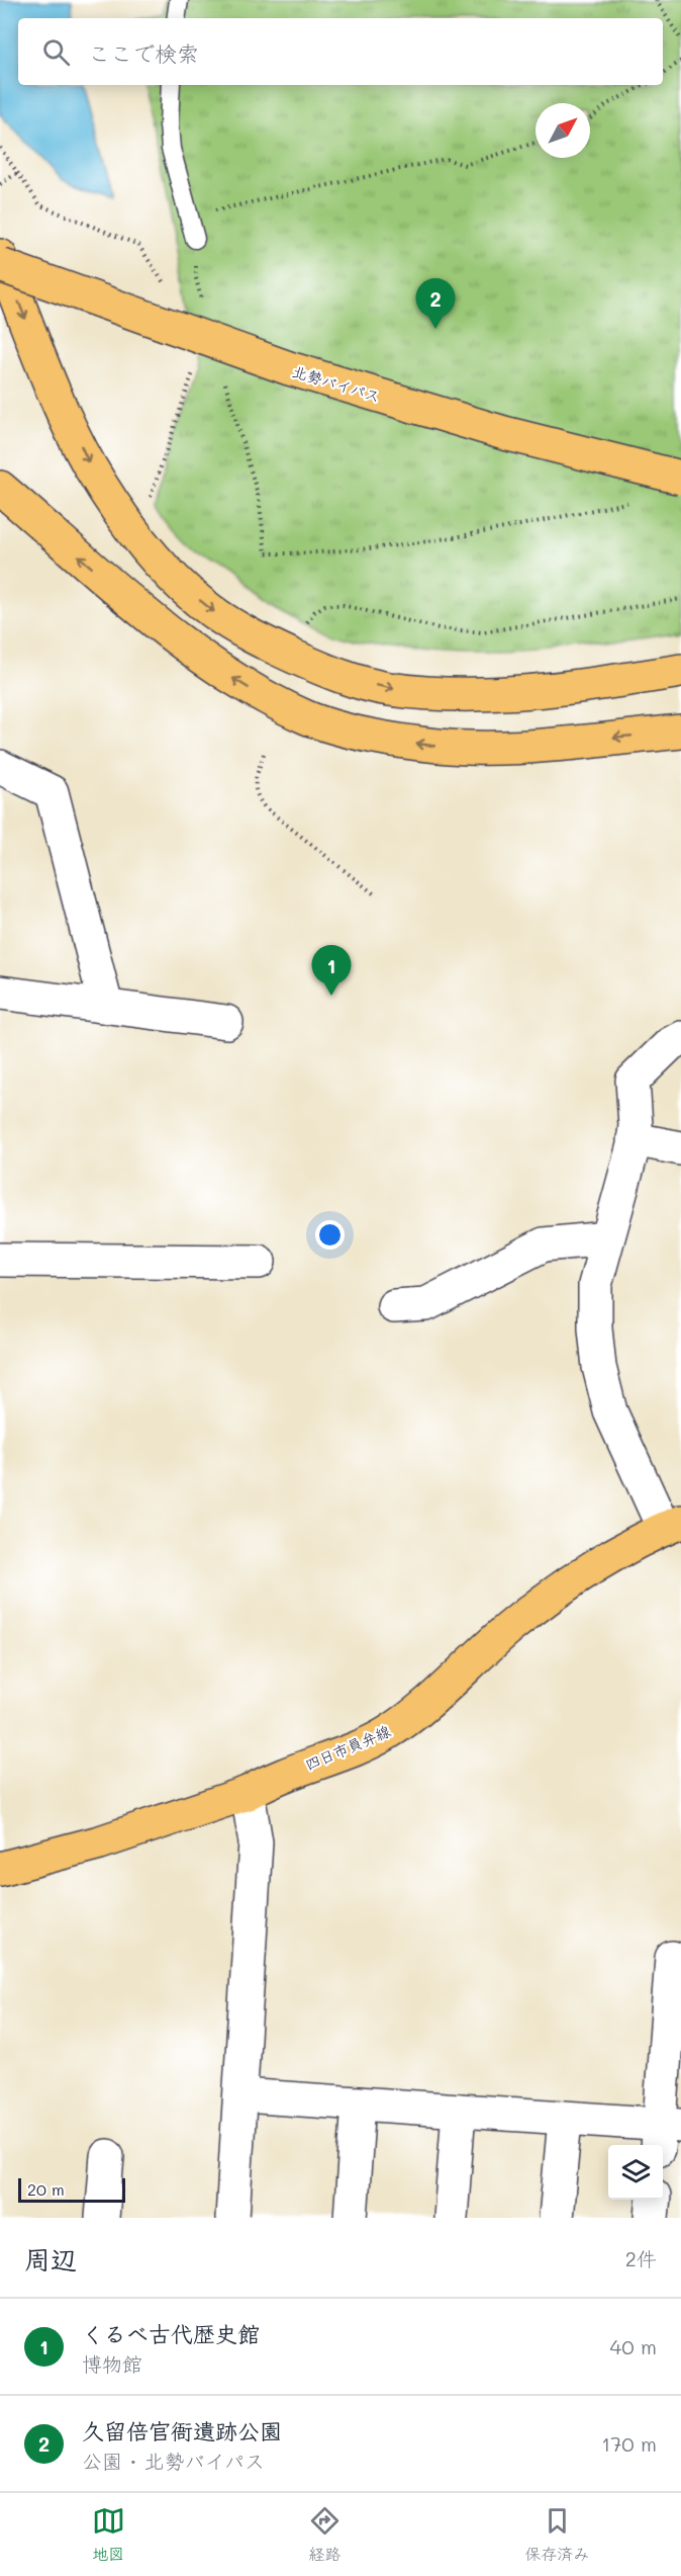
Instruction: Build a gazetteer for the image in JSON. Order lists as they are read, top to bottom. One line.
{"streets":{"main road":["北勢バイパス","四日市員弁線"]},"scale_bar":"20 m","north":"top right","page":{"search":"ここで検索","pins":["2","1"],"scale":"20 m","heading":["周辺","2件"],"list":[{"mark":"1","name":"くるべ古代歴史館","note":"博物館","value":"40 m"},{"mark":"2","name":"久留倍官衙遺跡公園","note":"公園 · 北勢バイパス","value":"170 m"}],"nav":["地図","経路","保存済み"]}}
